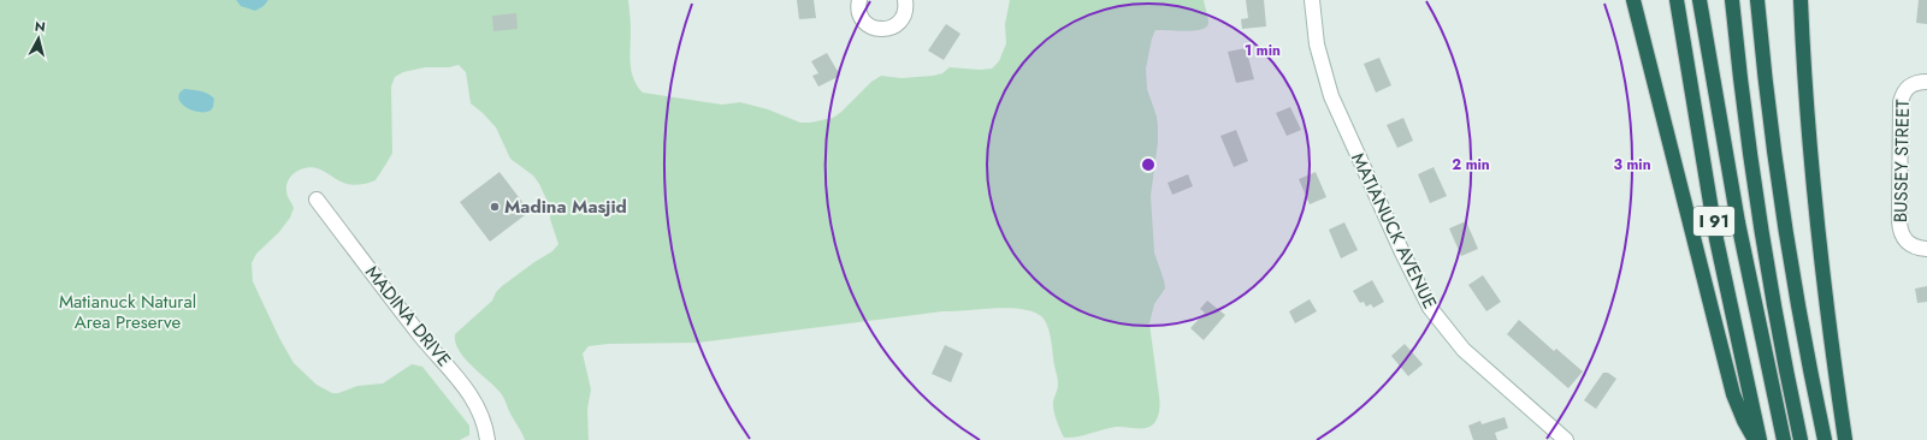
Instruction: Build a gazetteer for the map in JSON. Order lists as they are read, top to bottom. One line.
{"streets":{"highway":["I 91"],"street":["BUSSEY STREET","MATIANUCK AVENUE","MADINA DRIVE"]},"parks":["Matianuck Natural Area Preserve"],"places":["Madina Masjid"],"north":"top","rings":["1 min","2 min","3 min"]}
